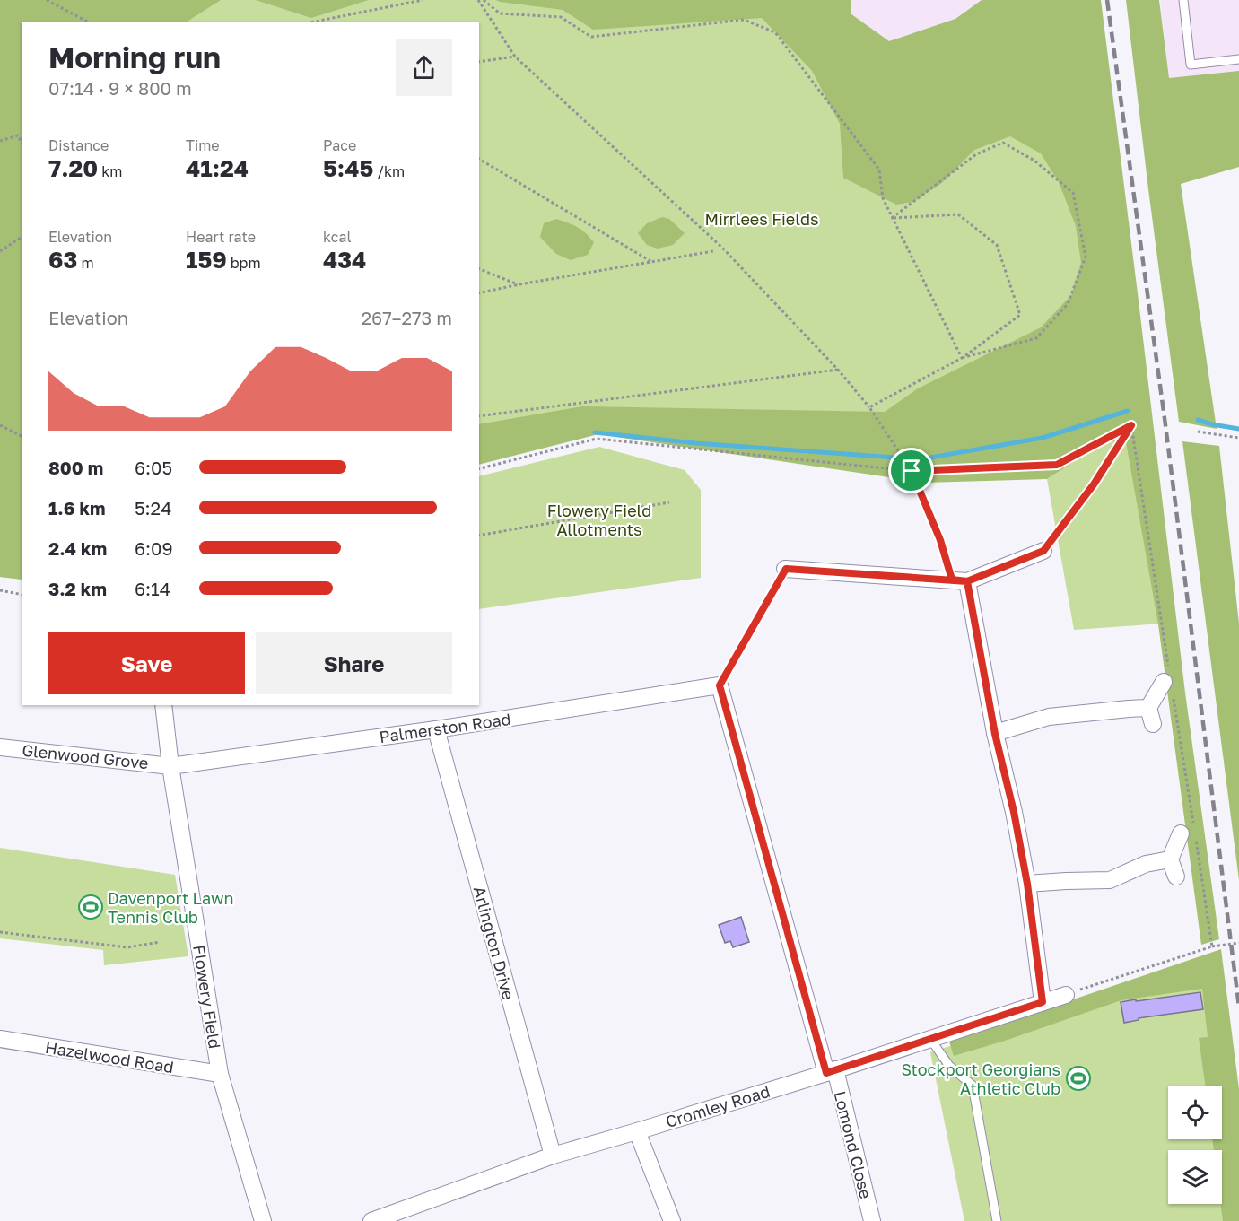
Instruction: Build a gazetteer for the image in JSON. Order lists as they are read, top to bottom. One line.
{"streets":{"street":["Palmerston Road","Glenwood Grove","Arlington Drive","Flowery Field","Hazelwood Road","Cromley Road","Lomond Close"]},"crossings":[["Palmerston Road","Glenwood Grove"],["Palmerston Road","Arlington Drive"],["Palmerston Road","Flowery Field"],["Palmerston Road","Lomond Close"],["Glenwood Grove","Flowery Field"],["Arlington Drive","Cromley Road"],["Flowery Field","Hazelwood Road"],["Cromley Road","Lomond Close"]],"parks":["Mirrlees Fields","Flowery Field Allotments"],"places":{"sports":["Davenport Lawn Tennis Club","Stockport Georgians Athletic Club"]},"page":{"heading":["Morning run","07:14 · 9 × 800 m"],"stats":[["Distance","7.20 km"],["Time","41:24"],["Pace","5:45 /km"],["Elevation","63 m"],["Heart rate","159 bpm"],["kcal","434"]],"chart":["Elevation","267–273 m"],"list":[{"name":"800 m","note":"6:05"},{"name":"1.6 km","note":"5:24"},{"name":"2.4 km","note":"6:09"},{"name":"3.2 km","note":"6:14"}],"buttons":["Save","Share"]}}
